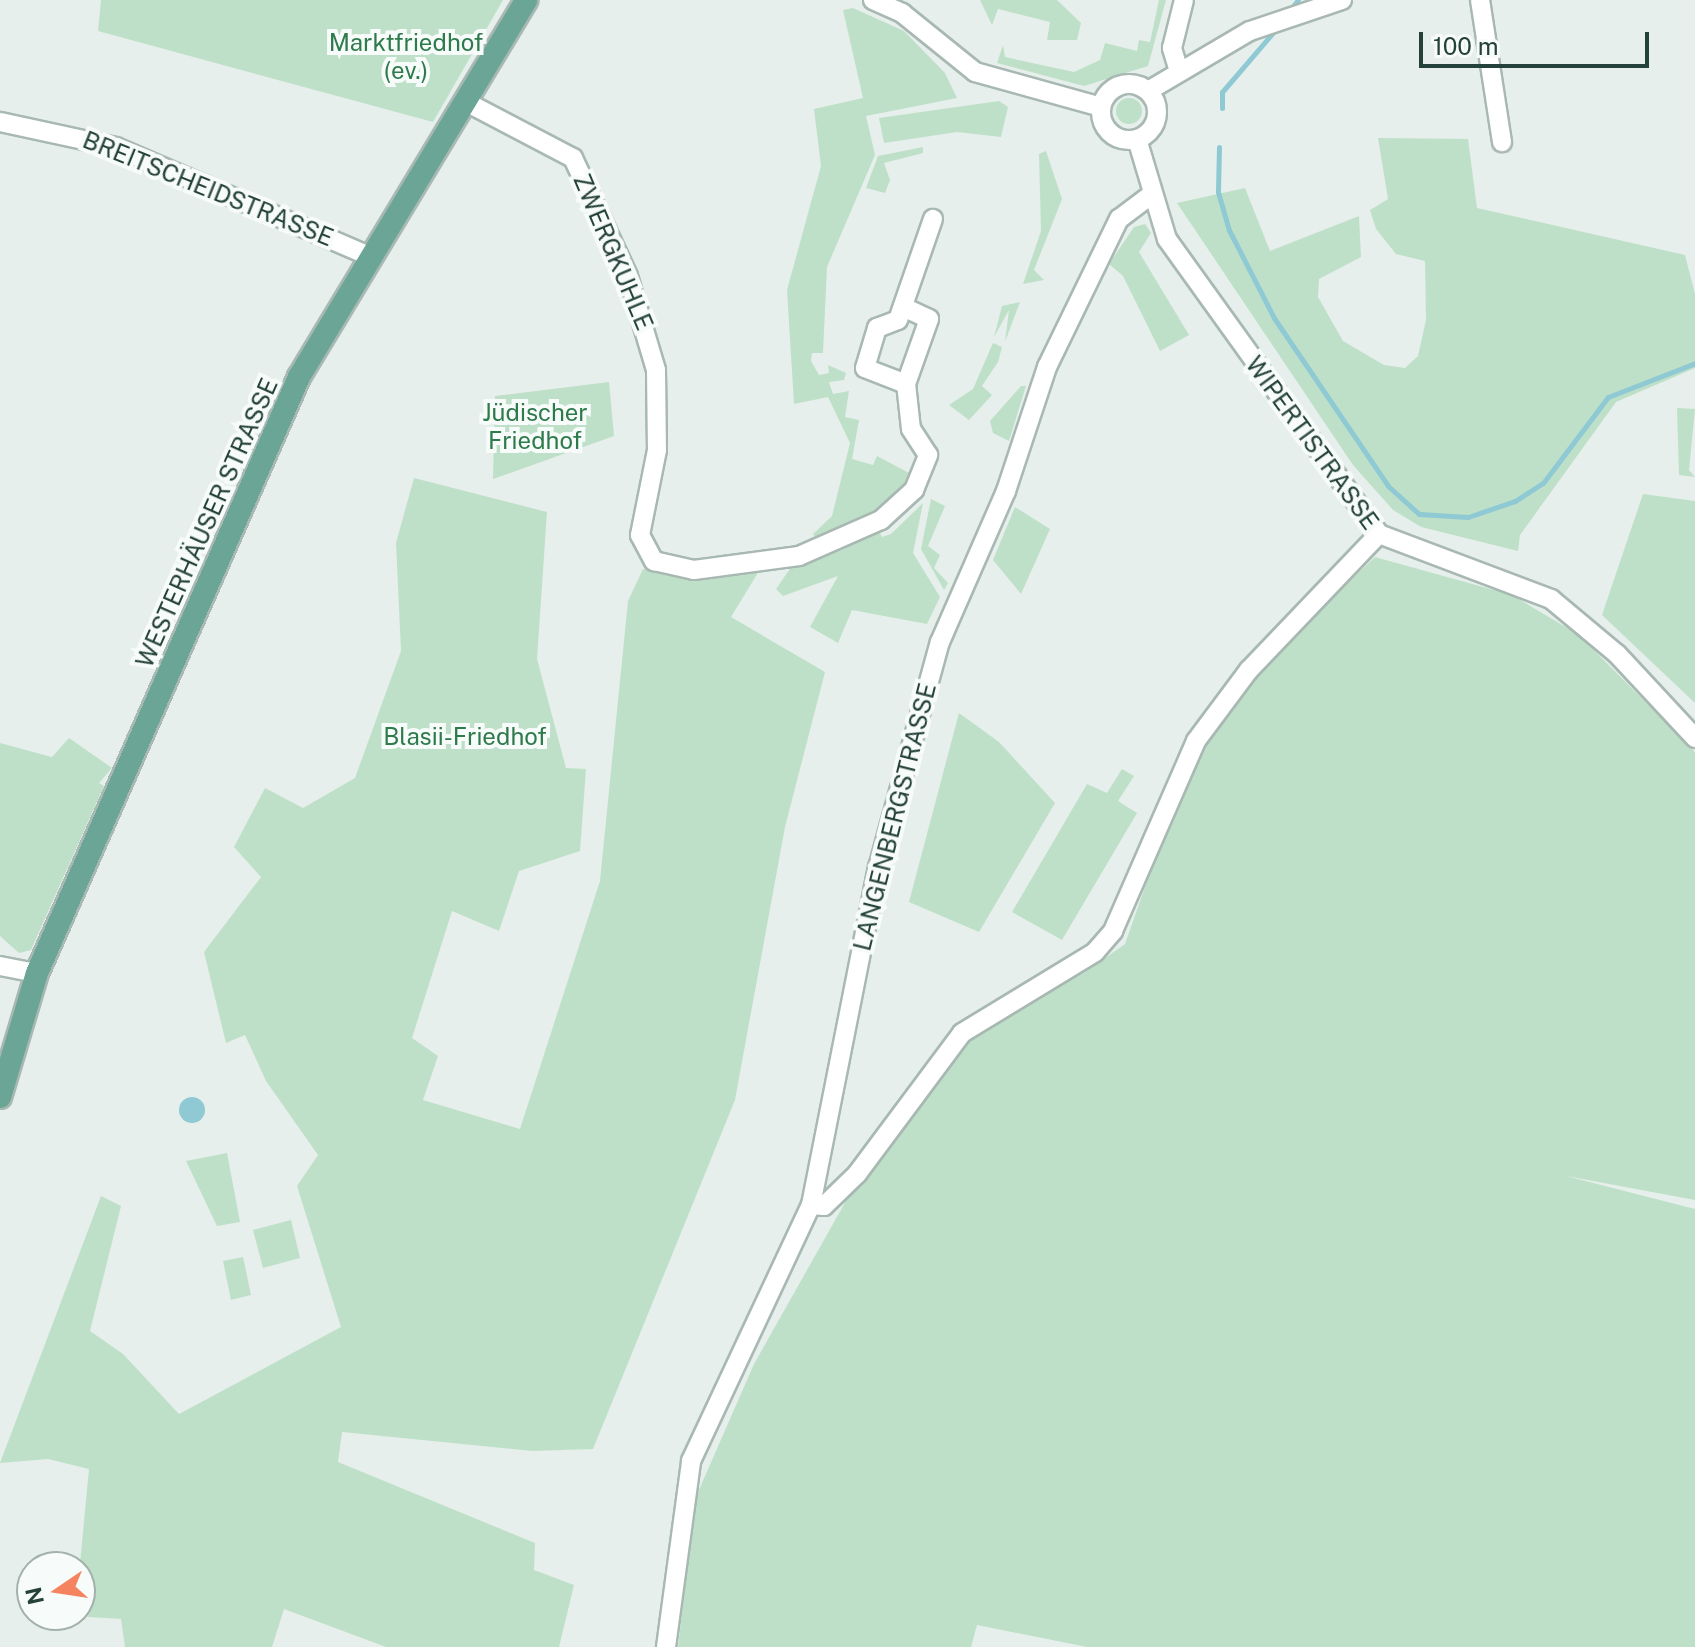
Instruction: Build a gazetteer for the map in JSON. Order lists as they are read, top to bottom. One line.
{"streets":{"main road":["WESTERHÄUSER STRASSE"],"street":["BREITSCHEIDSTRASSE","ZWERGKUHLE","WIPERTISTRASSE","LANGENBERGSTRASSE"]},"crossings":[["BREITSCHEIDSTRASSE","WESTERHÄUSER STRASSE"],["ZWERGKUHLE","WESTERHÄUSER STRASSE"],["WIPERTISTRASSE","LANGENBERGSTRASSE"]],"parks":["Marktfriedhof (ev.)","Jüdischer Friedhof","Blasii-Friedhof"],"scale_bar":"100 m","north":"left"}
